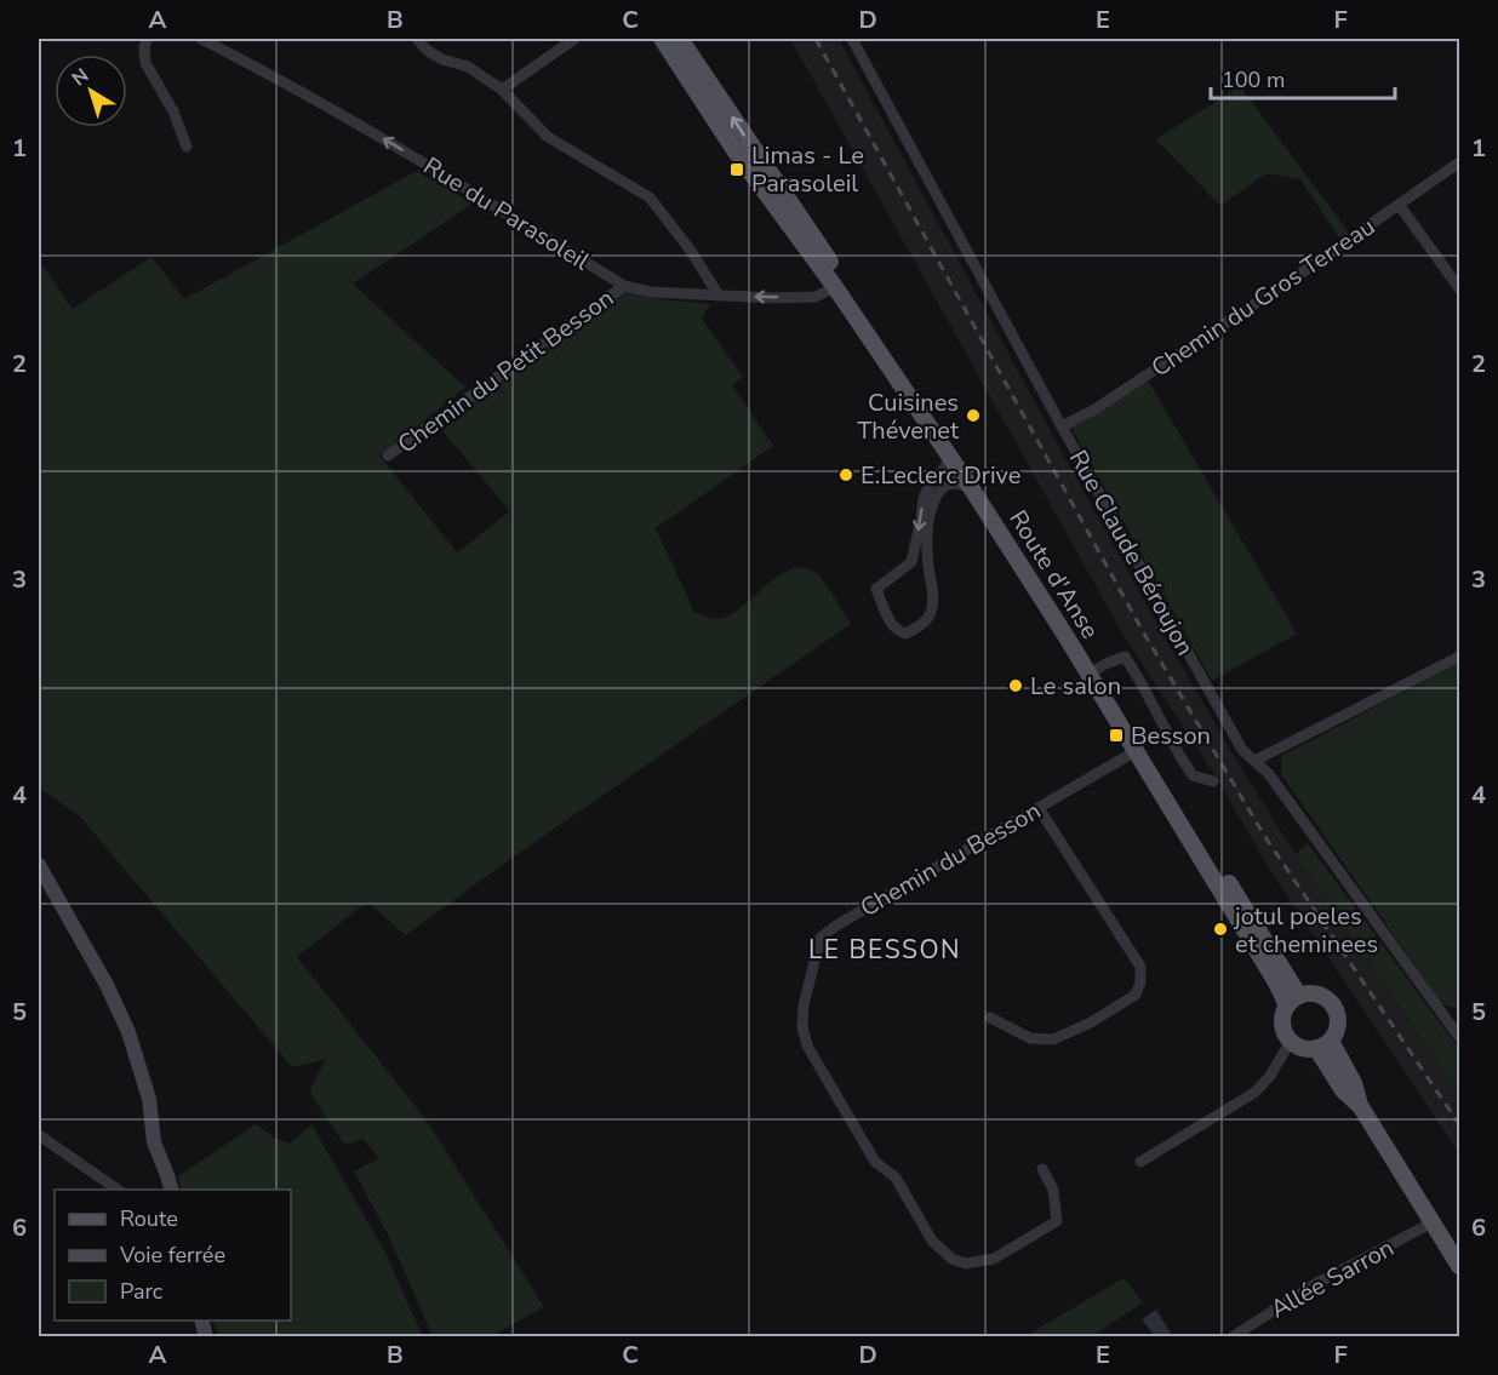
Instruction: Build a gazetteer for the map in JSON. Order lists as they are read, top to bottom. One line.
{"streets":{"main road":["Route d'Anse"],"street":["Rue du Parasoleil","Chemin du Gros Terreau","Chemin du Petit Besson","Rue Claude Béroujon","Chemin du Besson","Allée Sarron"]},"crossings":[["Rue du Parasoleil","Chemin du Petit Besson"],["Rue du Parasoleil","Route d'Anse"],["Chemin du Gros Terreau","Rue Claude Béroujon"],["Route d'Anse","Chemin du Besson"]],"districts":["LE BESSON"],"places":{"transit":["Limas - Le Parasoleil","Besson"],"other":["Cuisines Thévenet","E.Leclerc Drive","Le salon","jotul poeles et cheminees"]},"legend":["Route","Voie ferrée","Parc"],"scale_bar":"100 m","north":"top left","grid":{"columns":["A","B","C","D","E","F"],"rows":["1","2","3","4","5","6"]}}
